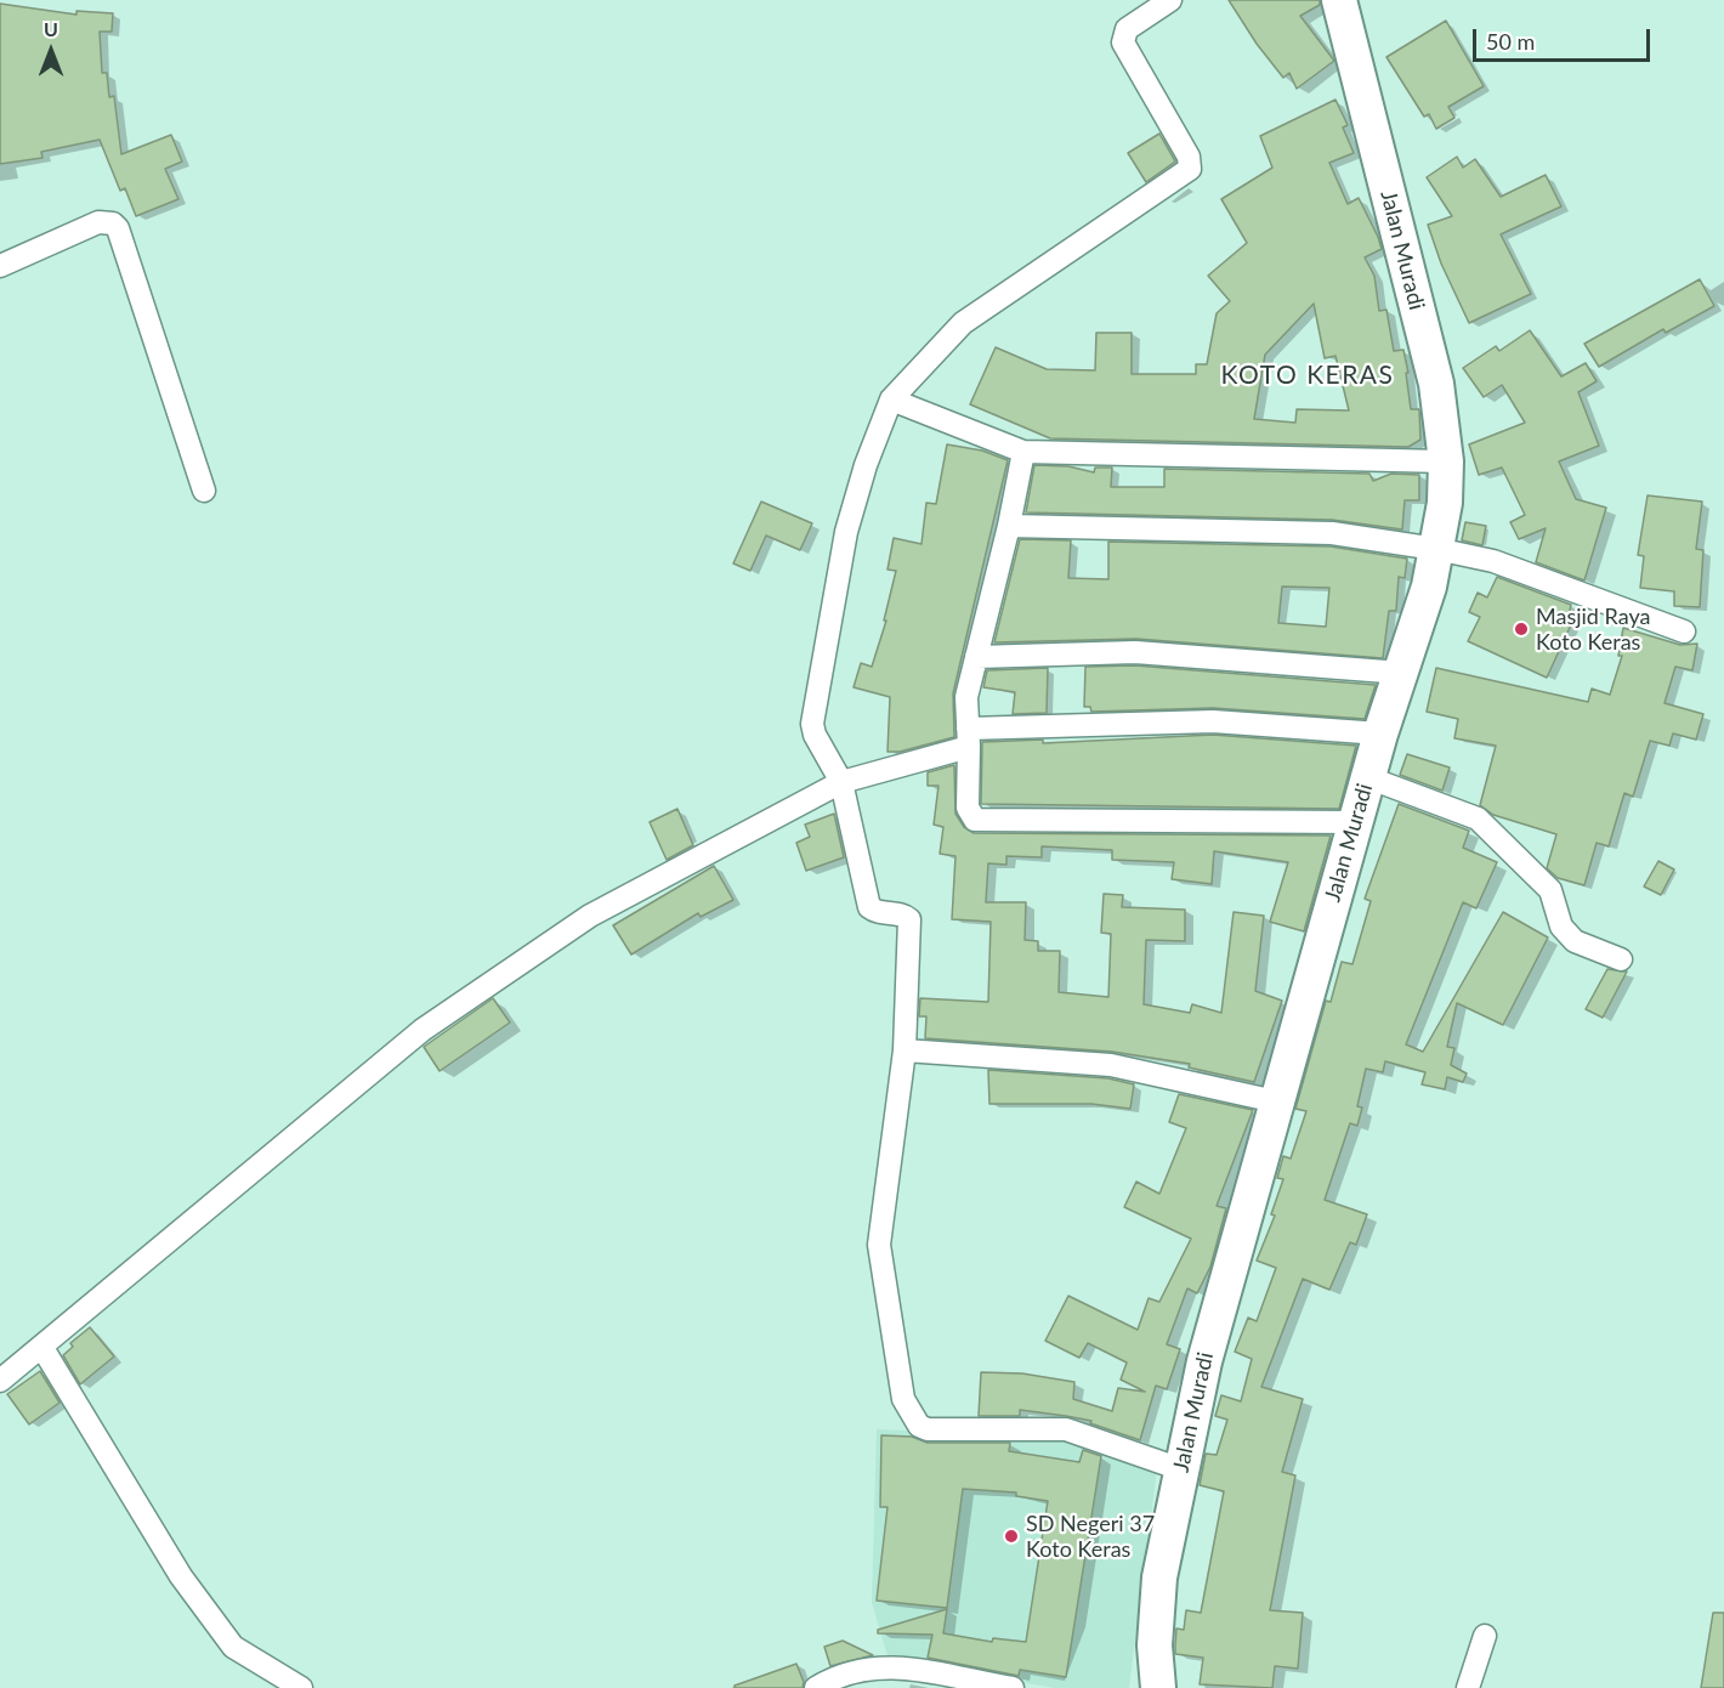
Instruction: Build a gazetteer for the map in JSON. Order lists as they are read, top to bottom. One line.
{"streets":{"highway":["Jalan Muradi"]},"districts":["KOTO KERAS"],"places":["Masjid Raya Koto Keras","SD Negeri 37 Koto Keras"],"scale_bar":"50 m","north":"top"}
